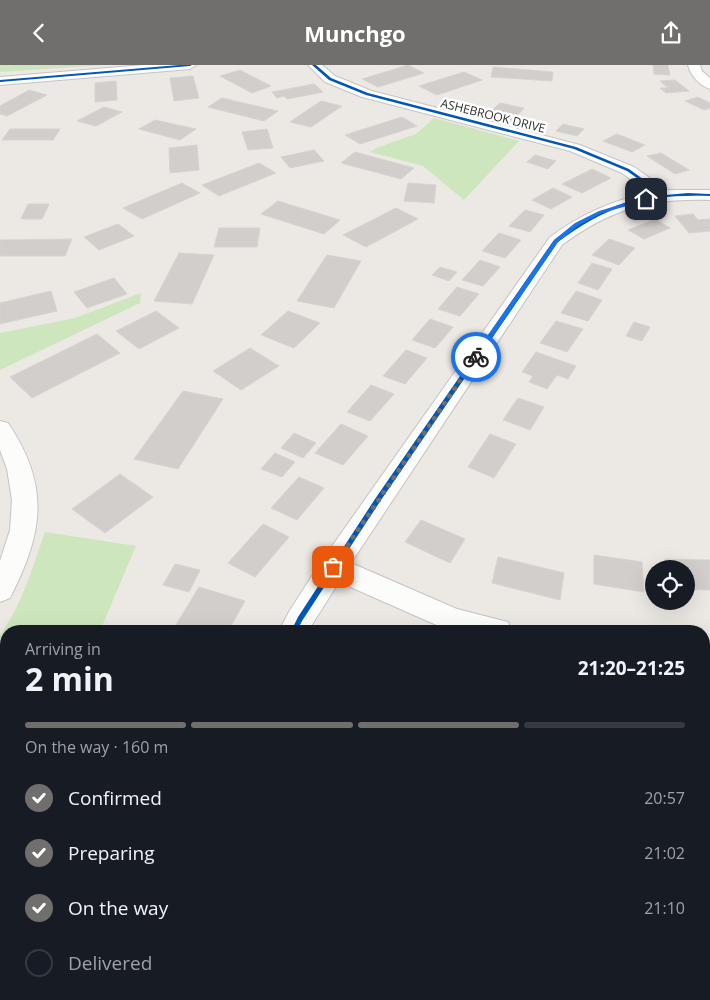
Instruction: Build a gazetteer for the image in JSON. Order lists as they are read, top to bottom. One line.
{"streets":{"street":["ASHEBROOK DRIVE"]},"page":{"header":"Munchgo","heading":["2 min","Arriving in","21:20–21:25"],"bar":"On the way · 160 m","list":[["Confirmed","20:57"],["Preparing","21:02"],["On the way","21:10"],"Delivered"]}}
